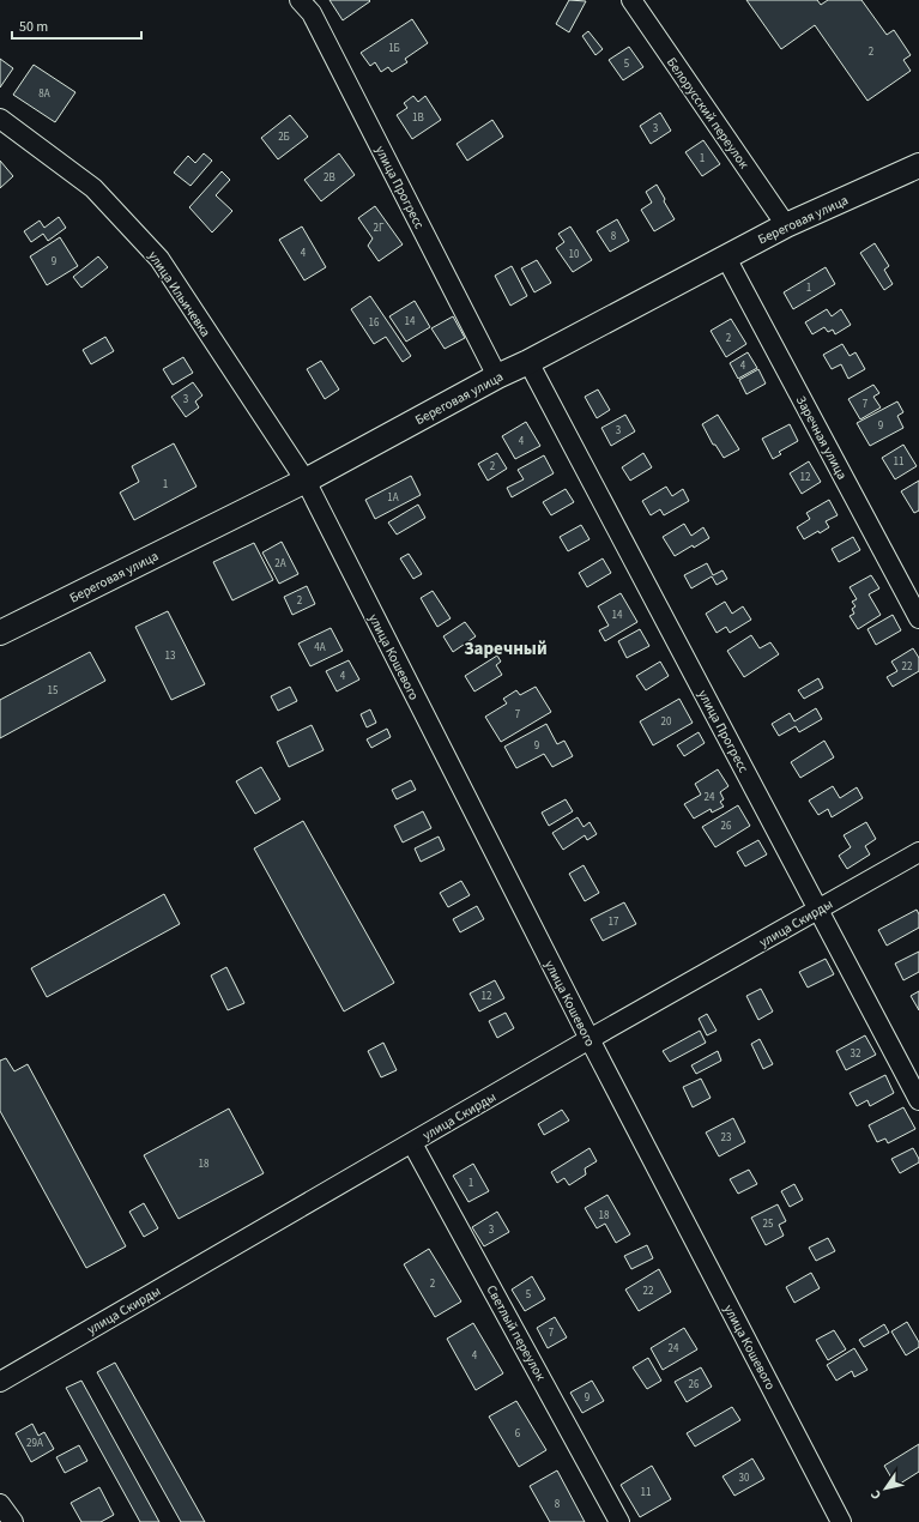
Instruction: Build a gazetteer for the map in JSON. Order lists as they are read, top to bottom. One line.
{"streets":{"main road":["Береговая улица"],"street":["Белорусский переулок","улица Прогресс","улица Ильичевка","Заречная улица","улица Кошевого","улица Скирды","Светлый переулок"]},"crossings":[["Белорусский переулок","Береговая улица"],["улица Прогресс","Береговая улица"],["улица Прогресс","улица Скирды"],["Береговая улица","улица Ильичевка"],["Береговая улица","Заречная улица"],["Береговая улица","улица Кошевого"],["улица Ильичевка","улица Кошевого"],["улица Кошевого","улица Скирды"],["улица Скирды","Светлый переулок"]],"districts":["Заречный"],"house_numbers":["1Б","2","5","8А","1В","3","2Б","1","2В","2Г","8","4","10","9","1","14","16","2","4","3","7","9","3","4","11","2","12","1","1А","2А","2","14","4А","13","22","4","15","7","20","9","24","26","17","12","32","23","18","1","18","25","3","2","22","5","7","24","4","26","9","6","29А","30","11","8"],"scale_bar":"50 m","north":"bottom left"}
